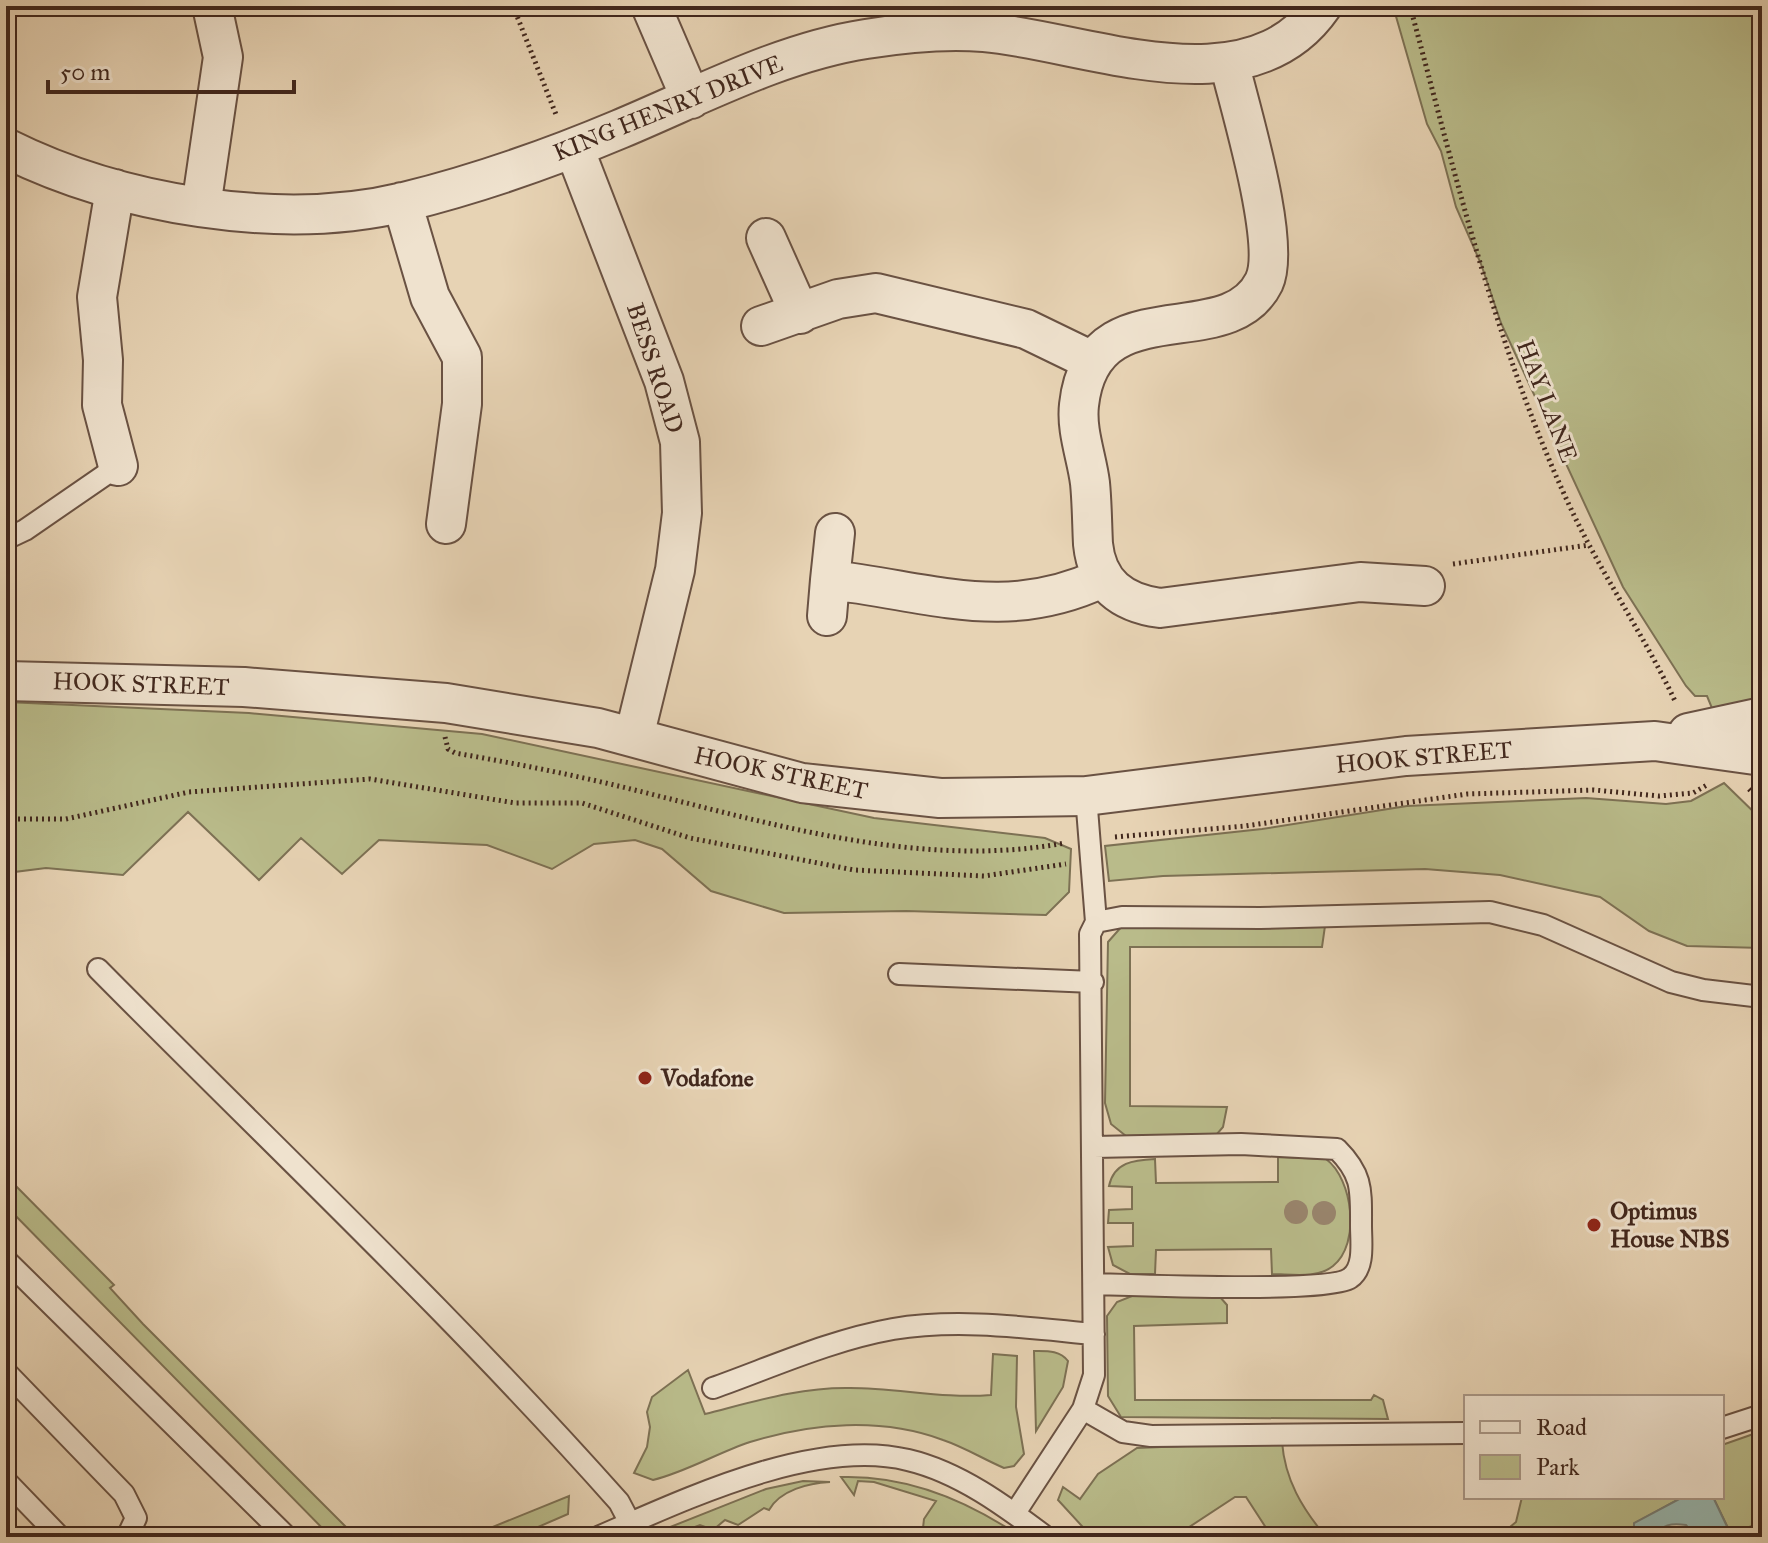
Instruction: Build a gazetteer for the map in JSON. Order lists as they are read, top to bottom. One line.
{"streets":{"street":["KING HENRY DRIVE","BESS ROAD","HOOK STREET"],"path":["HAY LANE"]},"crossings":[["KING HENRY DRIVE","BESS ROAD"],["BESS ROAD","HOOK STREET"],["HAY LANE","HOOK STREET"]],"places":["Vodafone","Optimus House NBS"],"legend":["Road","Park"],"scale_bar":"50 m"}
